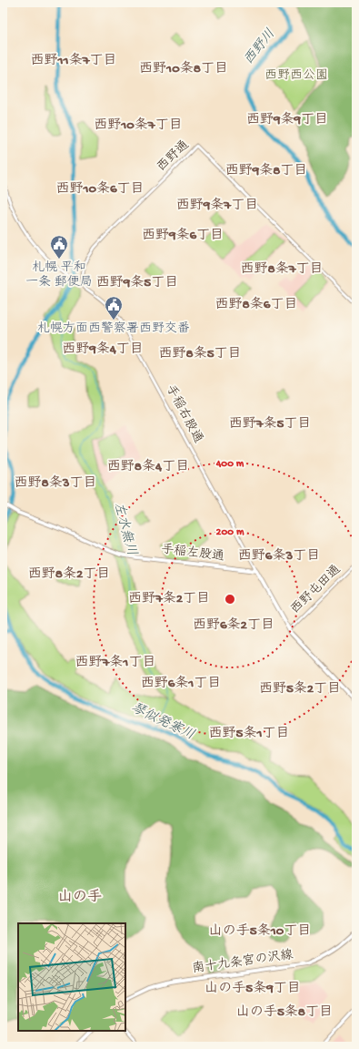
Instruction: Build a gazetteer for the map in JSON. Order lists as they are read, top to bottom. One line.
{"streets":{"main road":["手稲左股通","南十九条宮の沢線"],"street":["西野通","手稲右股通","西野屯田通"]},"crossings":[["西野通","手稲右股通"],["手稲右股通","手稲左股通"]],"districts":["西野11条7丁目","西野10条8丁目","西野9条9丁目","西野10条7丁目","西野9条8丁目","西野10条6丁目","西野9条7丁目","西野9条6丁目","西野8条7丁目","西野9条5丁目","西野8条6丁目","西野9条4丁目","西野8条5丁目","西野7条5丁目","西野8条4丁目","西野8条3丁目","西野6条3丁目","西野8条2丁目","西野7条2丁目","西野6条2丁目","西野7条1丁目","西野6条1丁目","西野5条2丁目","西野5条1丁目","山の手","山の手5条10丁目","山の手5条9丁目","山の手5条8丁目"],"water":["西野川","左水無川","琴似発寒川"],"parks":["西野西公園"],"places":{"public building":["札幌 平和 一条 郵便局","札幌方面西警察署西野交番"]},"rings":["400 m","200 m"]}
